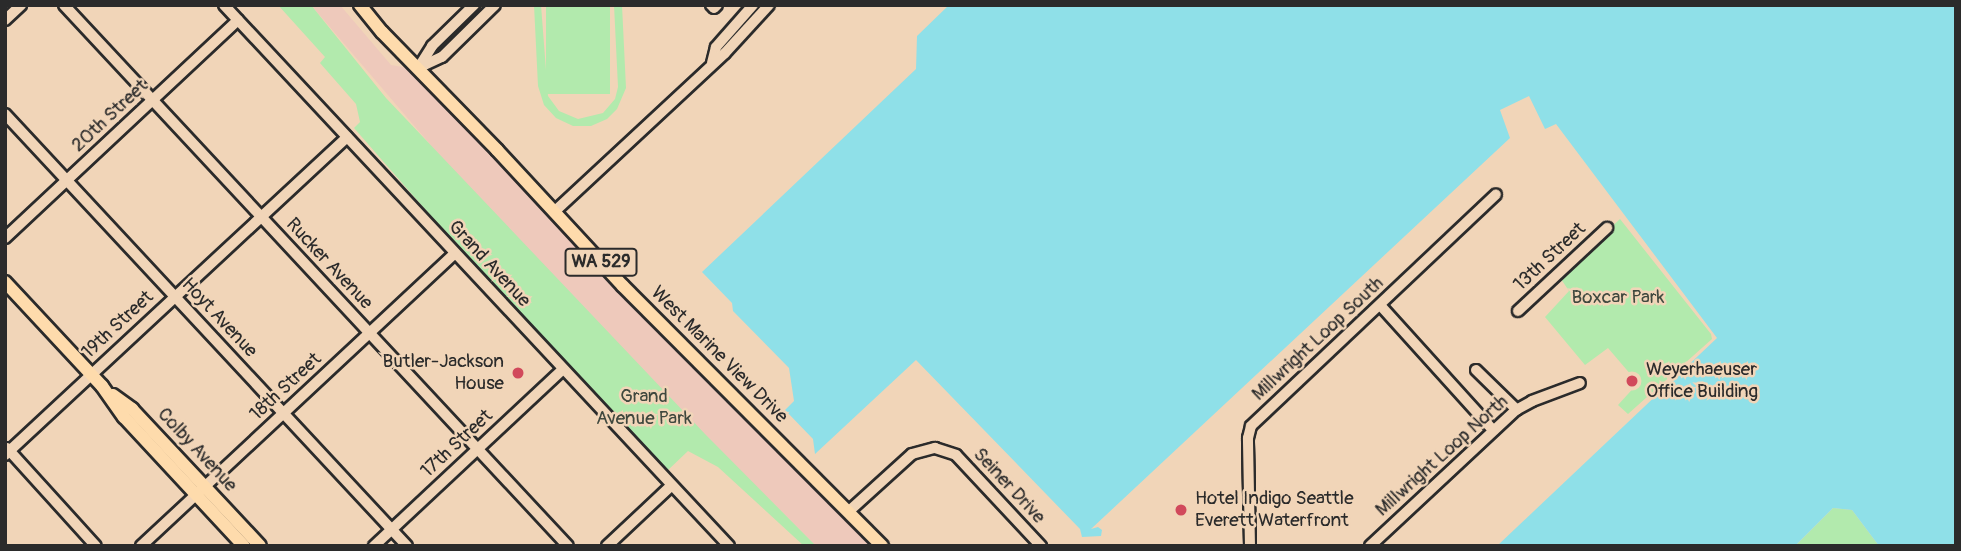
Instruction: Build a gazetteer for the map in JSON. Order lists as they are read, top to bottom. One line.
{"streets":{"main road":["WA 529","West Marine View Drive","Colby Avenue"],"street":["20th Street","13th Street","Rucker Avenue","Grand Avenue","Hoyt Avenue","19th Street","Millwright Loop South","18th Street","17th Street","Millwright Loop North","Seiner Drive"]},"crossings":[["20th Street","Rucker Avenue"],["20th Street","Grand Avenue"],["20th Street","Hoyt Avenue"],["Rucker Avenue","19th Street"],["Rucker Avenue","18th Street"],["Rucker Avenue","17th Street"],["Grand Avenue","19th Street"],["Grand Avenue","18th Street"],["Grand Avenue","17th Street"],["Hoyt Avenue","19th Street"],["Hoyt Avenue","18th Street"],["Hoyt Avenue","17th Street"],["19th Street","Colby Avenue"],["West Marine View Drive","Seiner Drive"],["18th Street","Colby Avenue"]],"parks":["Boxcar Park","Grand Avenue Park"],"places":["Butler-Jackson House","Weyerhaeuser Office Building","Hotel Indigo Seattle Everett Waterfront"]}
